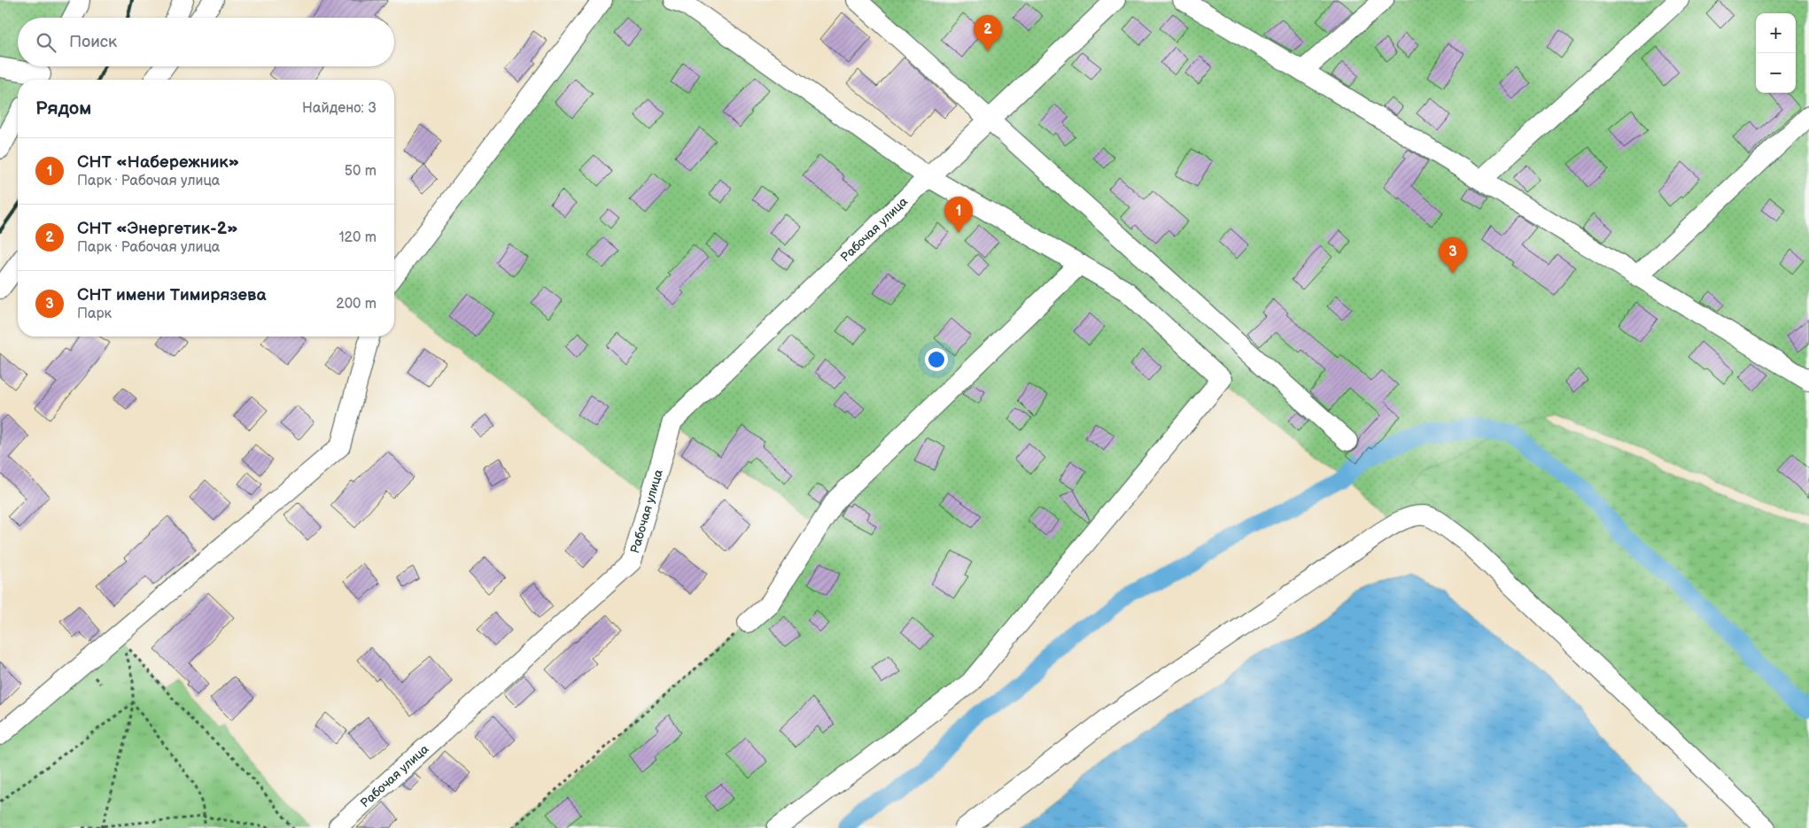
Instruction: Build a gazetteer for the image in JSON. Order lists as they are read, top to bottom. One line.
{"streets":{"street":["Рабочая улица"]},"page":{"map_buttons":["+","−"],"pins":["2","1","3"],"search":"Поиск","heading":["Рядом","Найдено: 3"],"list":[{"mark":"1","name":"СНТ «Набережник»","note":"Парк · Рабочая улица","value":"50 m"},{"mark":"2","name":"СНТ «Энергетик-2»","note":"Парк · Рабочая улица","value":"120 m"},{"mark":"3","name":"СНТ имени Тимирязева","note":"Парк","value":"200 m"}]}}
